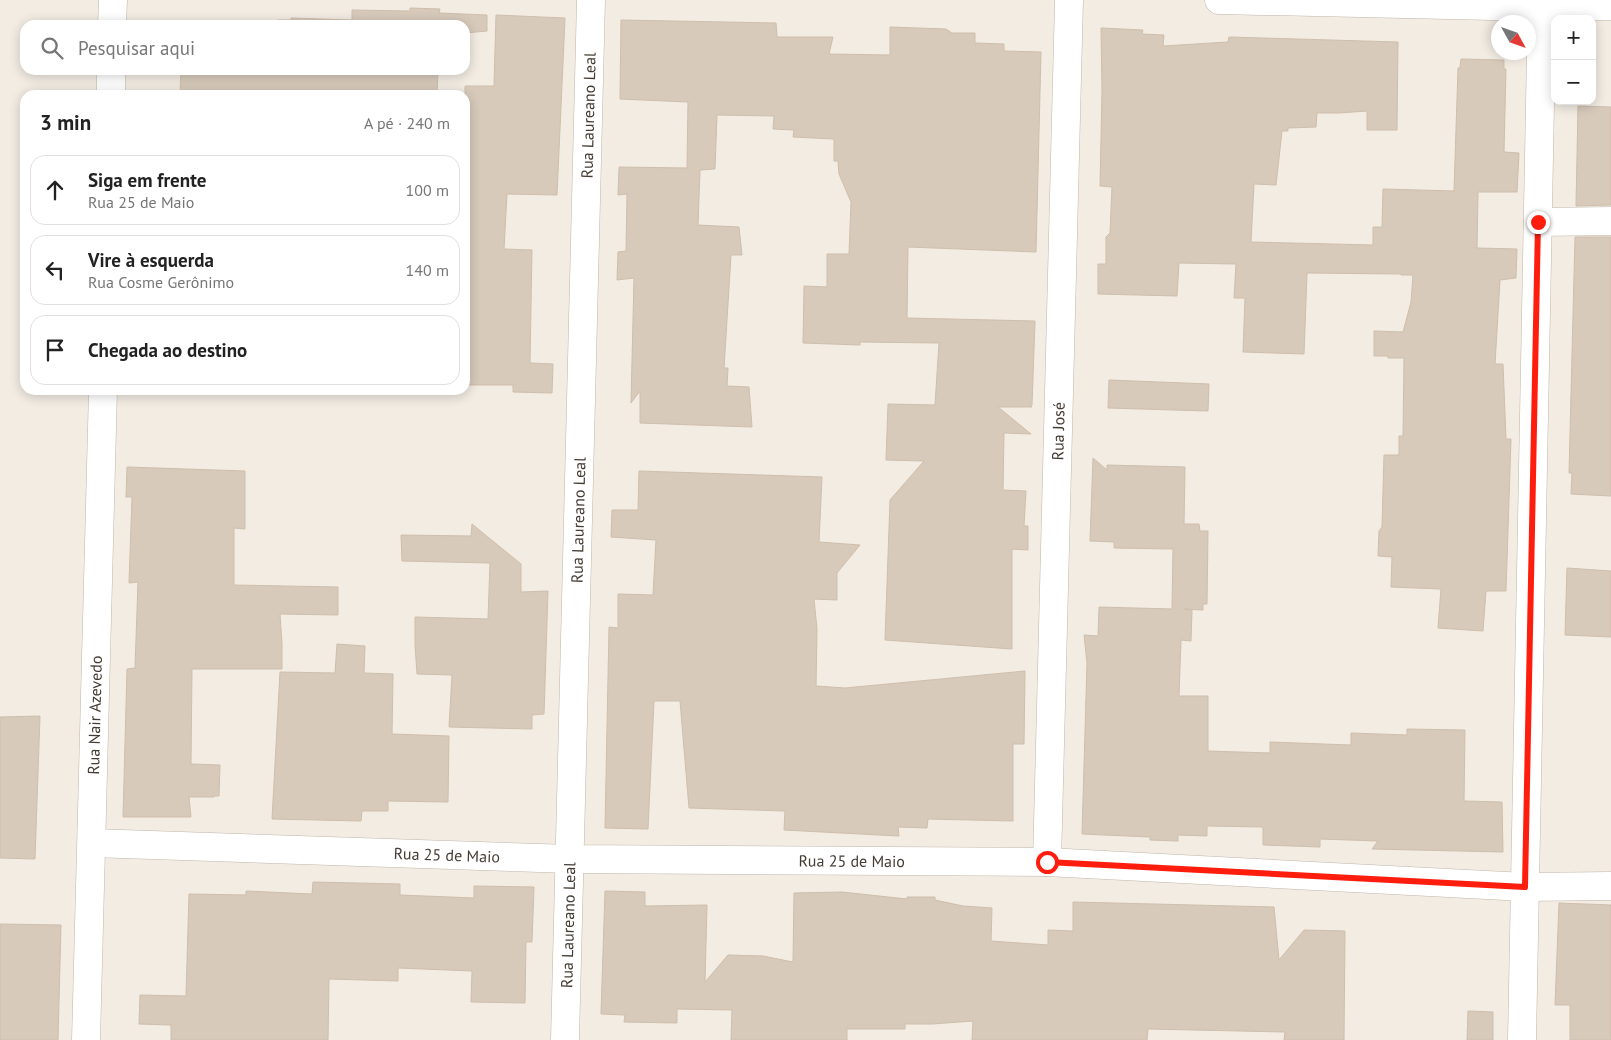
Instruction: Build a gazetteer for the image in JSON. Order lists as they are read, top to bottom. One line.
{"streets":{"street":["Rua Laureano Leal","Rua José","Rua Nair Azevedo","Rua 25 de Maio"]},"crossings":[["Rua Laureano Leal","Rua 25 de Maio"],["Rua José","Rua 25 de Maio"],["Rua Nair Azevedo","Rua 25 de Maio"]],"north":"bottom right","page":{"map_buttons":["+","−"],"search":"Pesquisar aqui","heading":["3 min","A pé · 240 m"],"list":[["Siga em frente","Rua 25 de Maio","100 m"],["Vire à esquerda","Rua Cosme Gerônimo","140 m"],"Chegada ao destino"]}}
